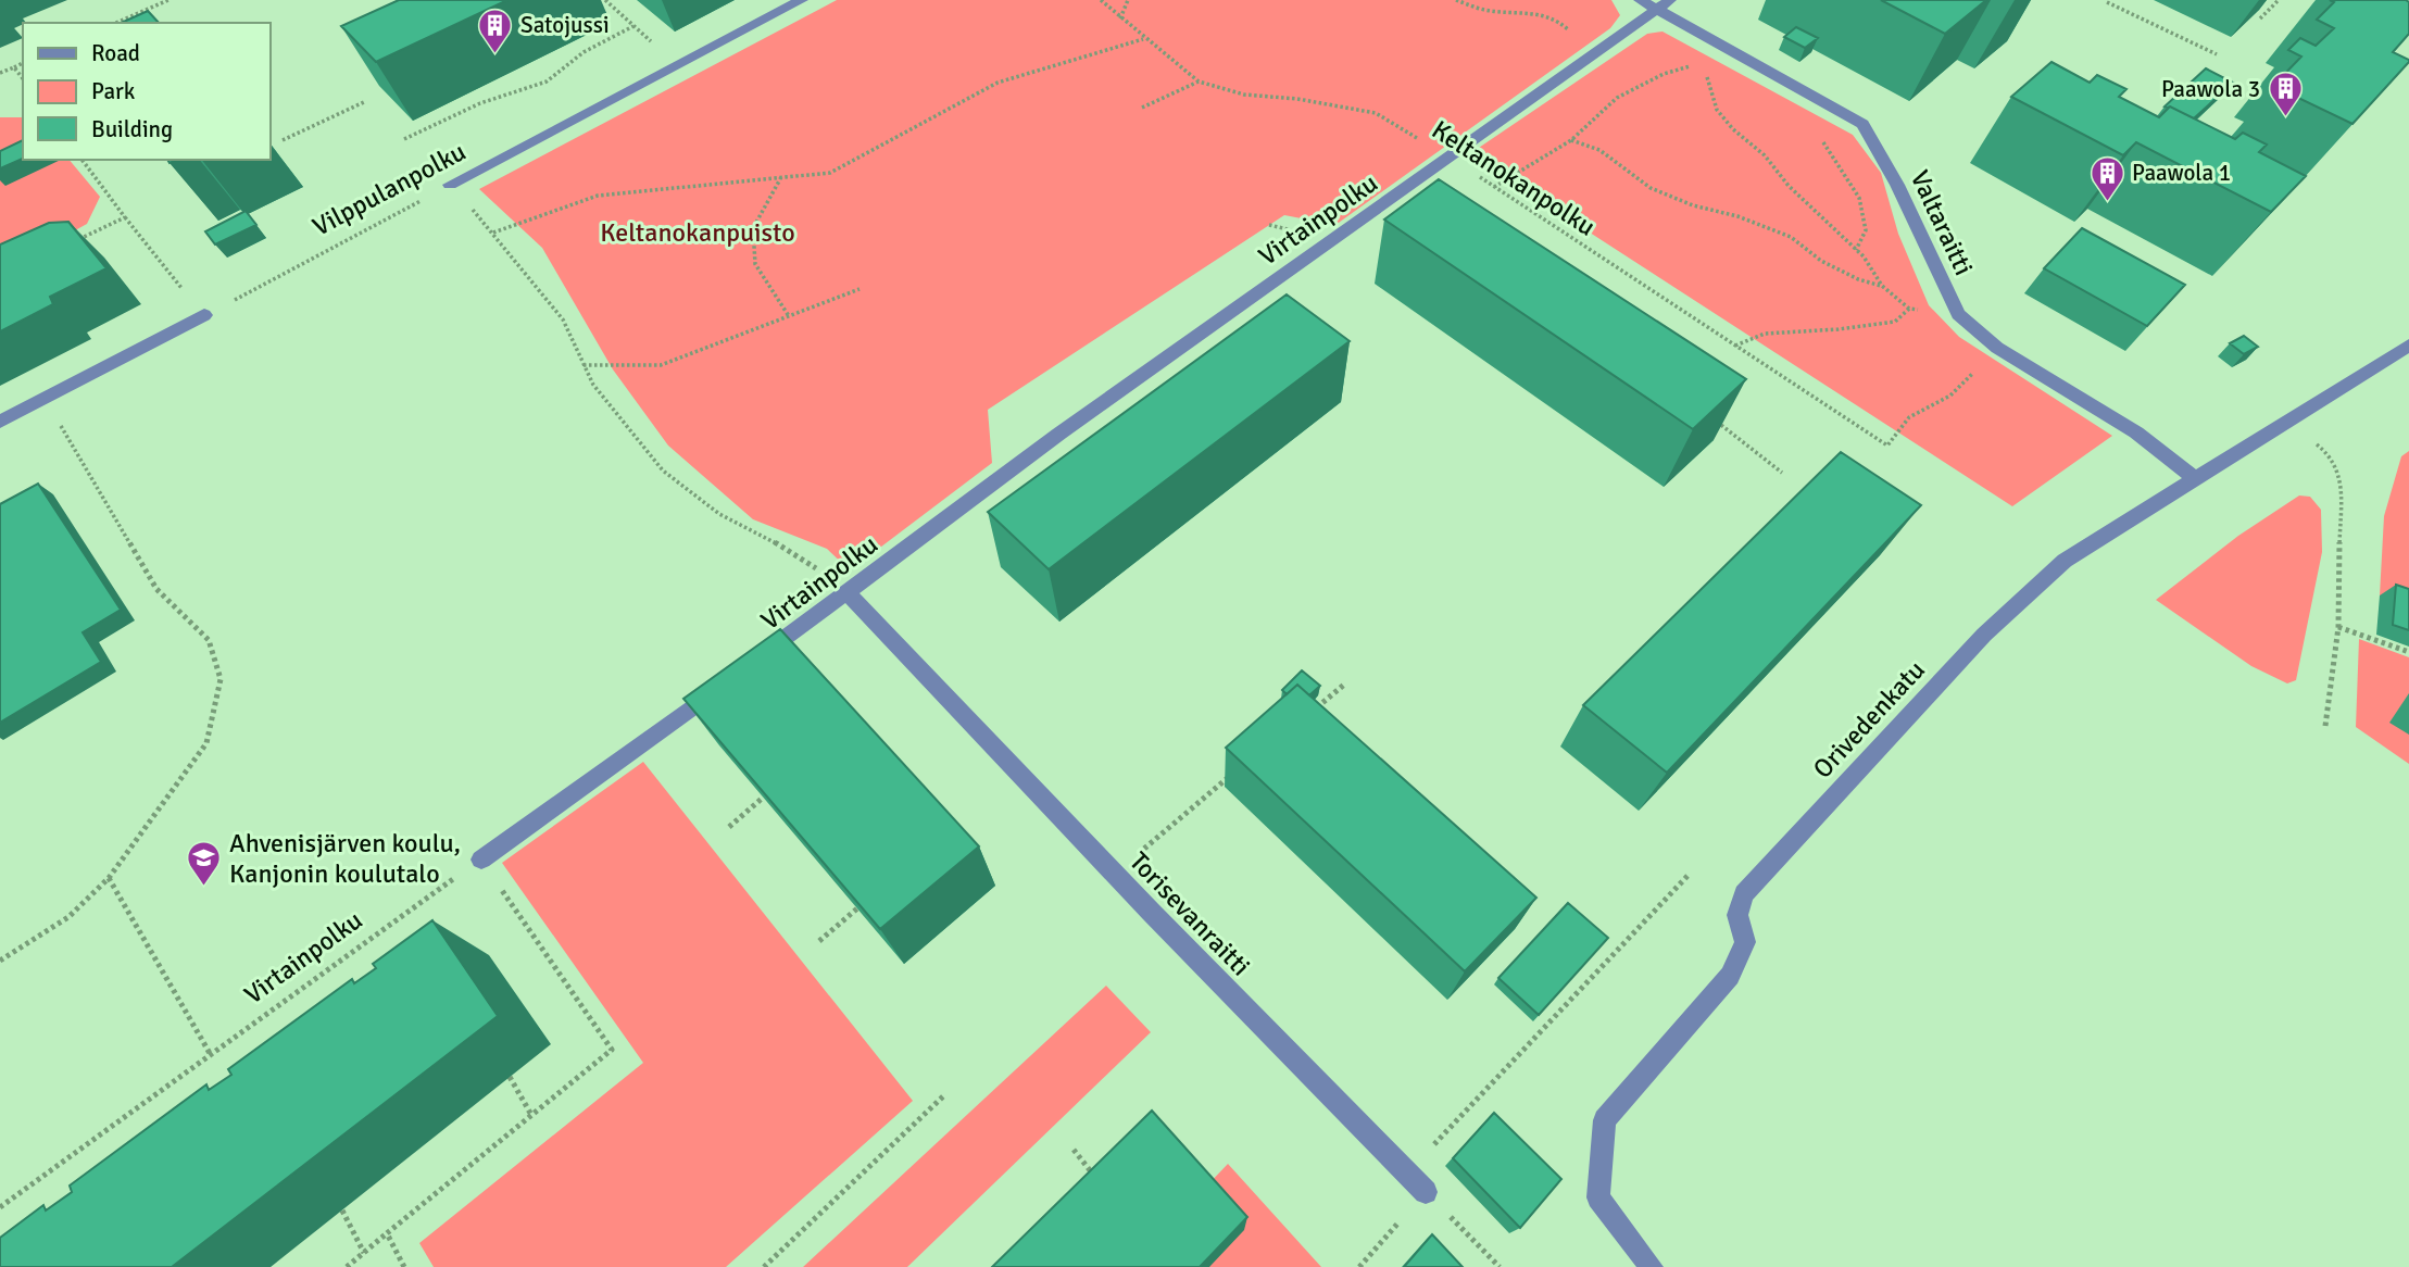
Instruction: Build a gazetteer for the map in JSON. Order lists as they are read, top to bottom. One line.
{"streets":{"street":["Vilppulanpolku","Virtainpolku","Valtaraitti","Orivedenkatu","Torisevanraitti"],"path":["Keltanokanpolku"]},"crossings":[["Keltanokanpolku","Virtainpolku"],["Keltanokanpolku","Valtaraitti"],["Virtainpolku","Valtaraitti"],["Virtainpolku","Torisevanraitti"],["Valtaraitti","Orivedenkatu"]],"parks":["Keltanokanpuisto"],"places":{"building":["Satojussi","Paawola 3","Paawola 1"],"school or university":["Ahvenisjärven koulu, Kanjonin koulutalo"]},"legend":["Road","Park","Building"]}
